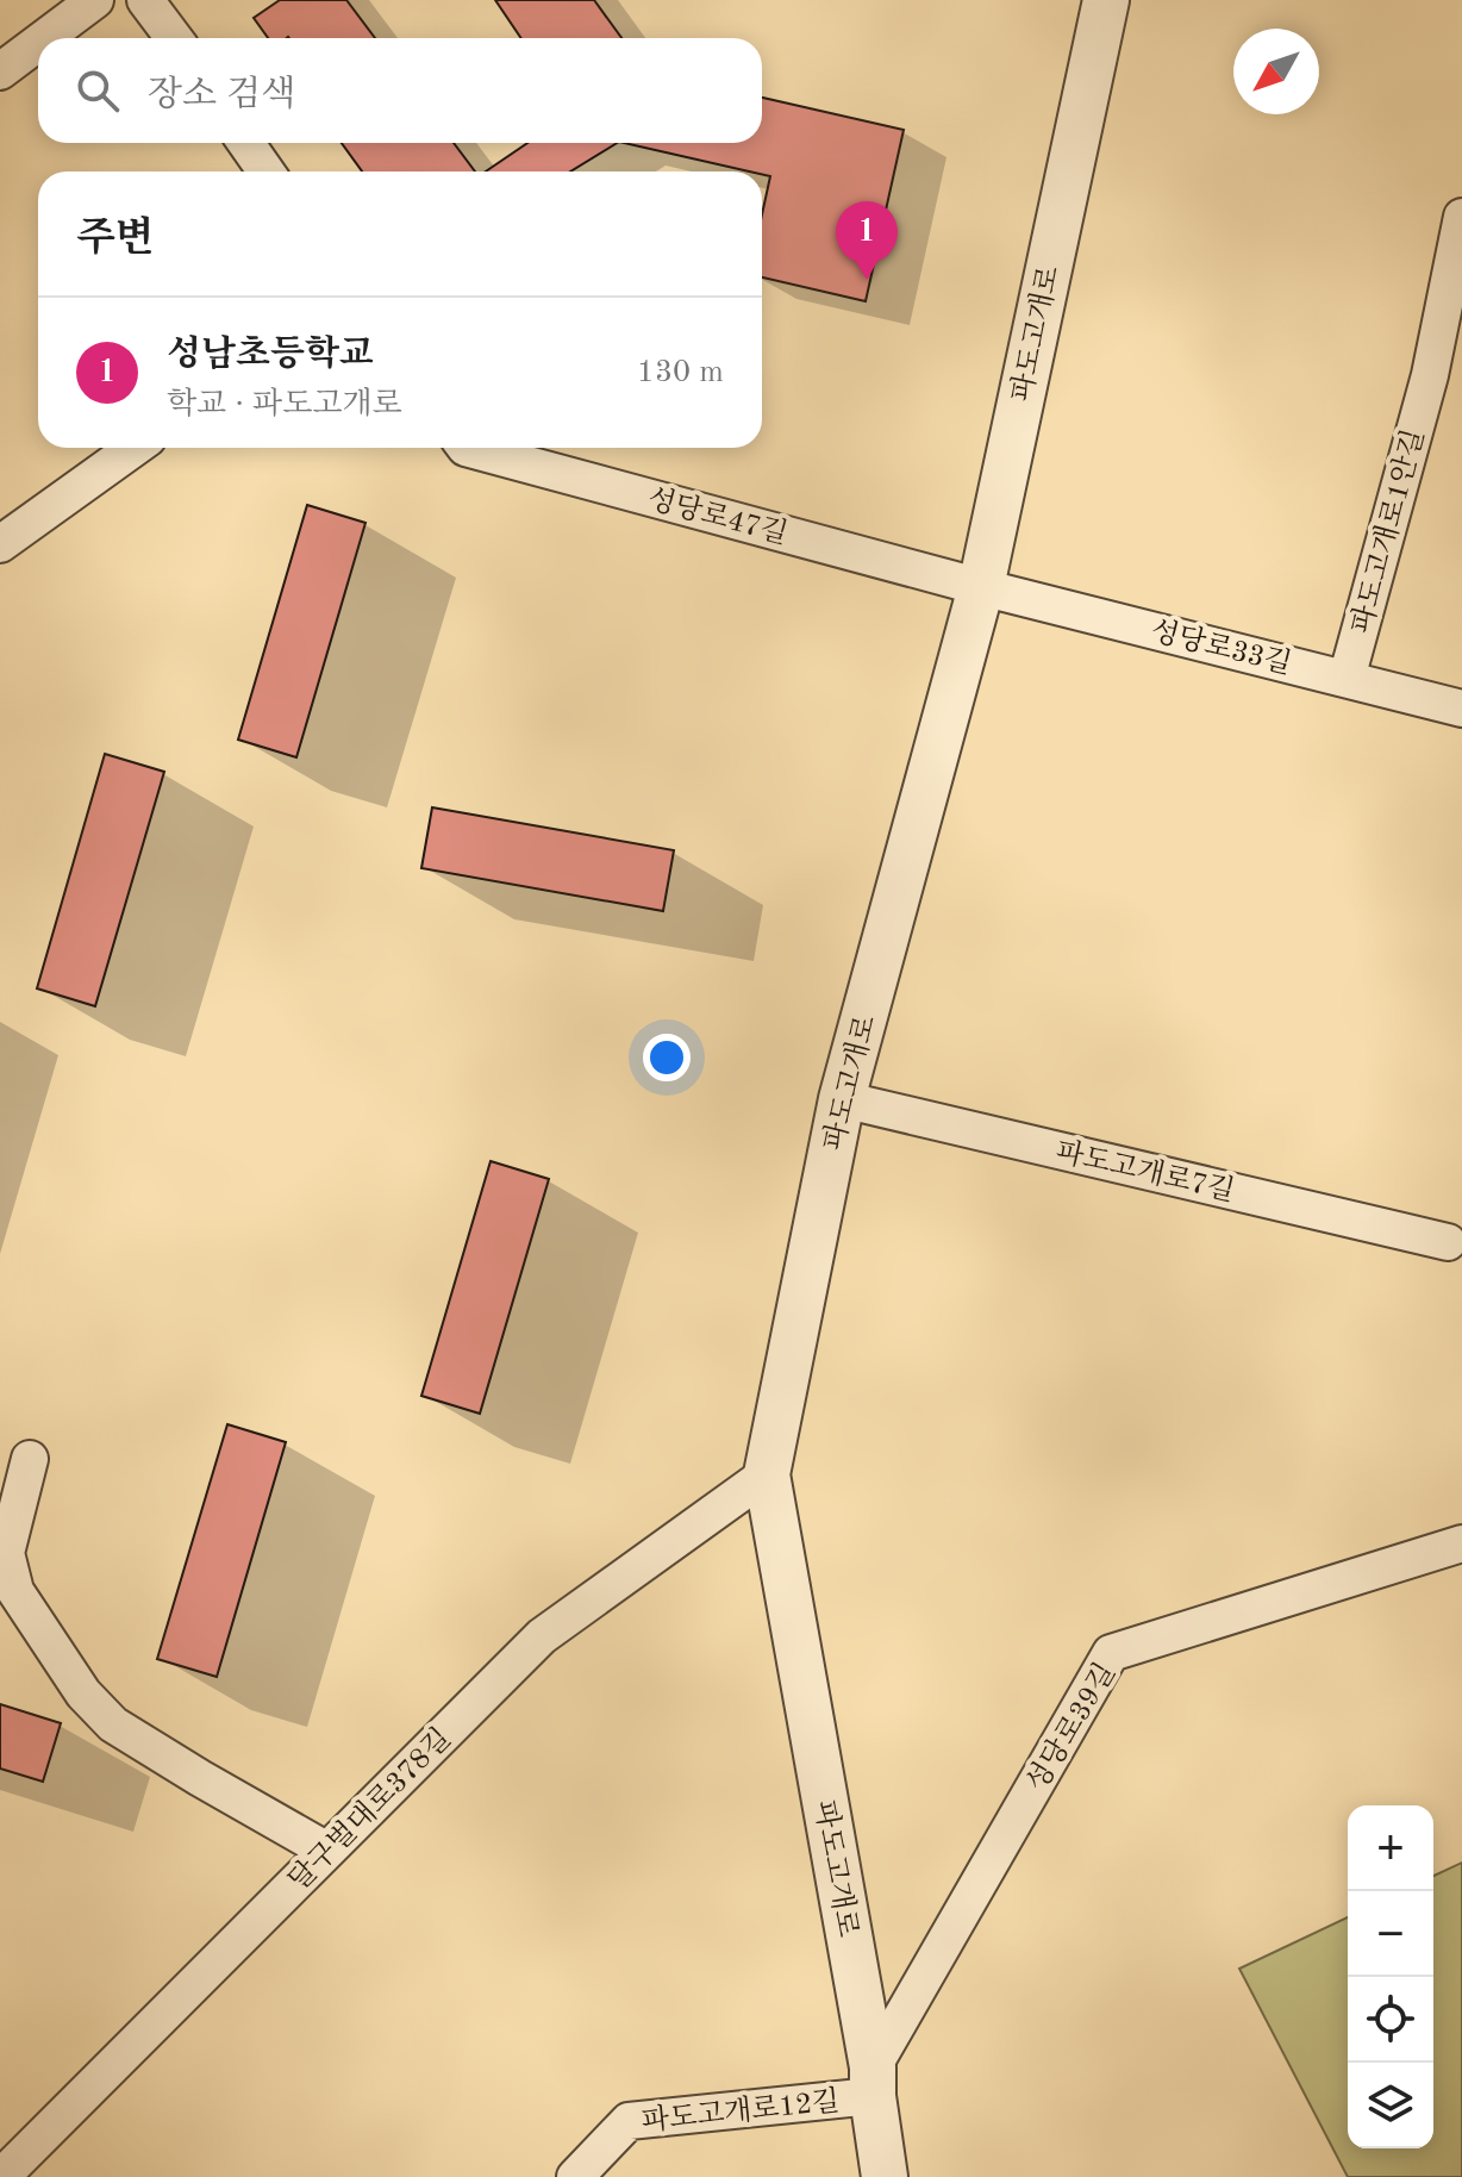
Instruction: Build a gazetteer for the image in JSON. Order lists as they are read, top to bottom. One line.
{"streets":{"street":["파도고개로","성당로47길","파도고개로1안길","성당로33길","파도고개로7길","성당로39길","달구벌대로378길","파도고개로12길"]},"crossings":[["파도고개로","성당로47길"],["파도고개로","성당로33길"],["파도고개로","파도고개로7길"],["파도고개로","성당로39길"],["파도고개로","달구벌대로378길"],["파도고개로","파도고개로12길"],["성당로47길","성당로33길"],["파도고개로1안길","성당로33길"],["성당로39길","파도고개로12길"]],"north":"bottom left","page":{"search":"장소 검색","heading":"주변","pins":"1","list":[{"mark":"1","name":"성남초등학교","note":"학교 · 파도고개로","value":"130 m"}],"map_buttons":["+","−"]}}
